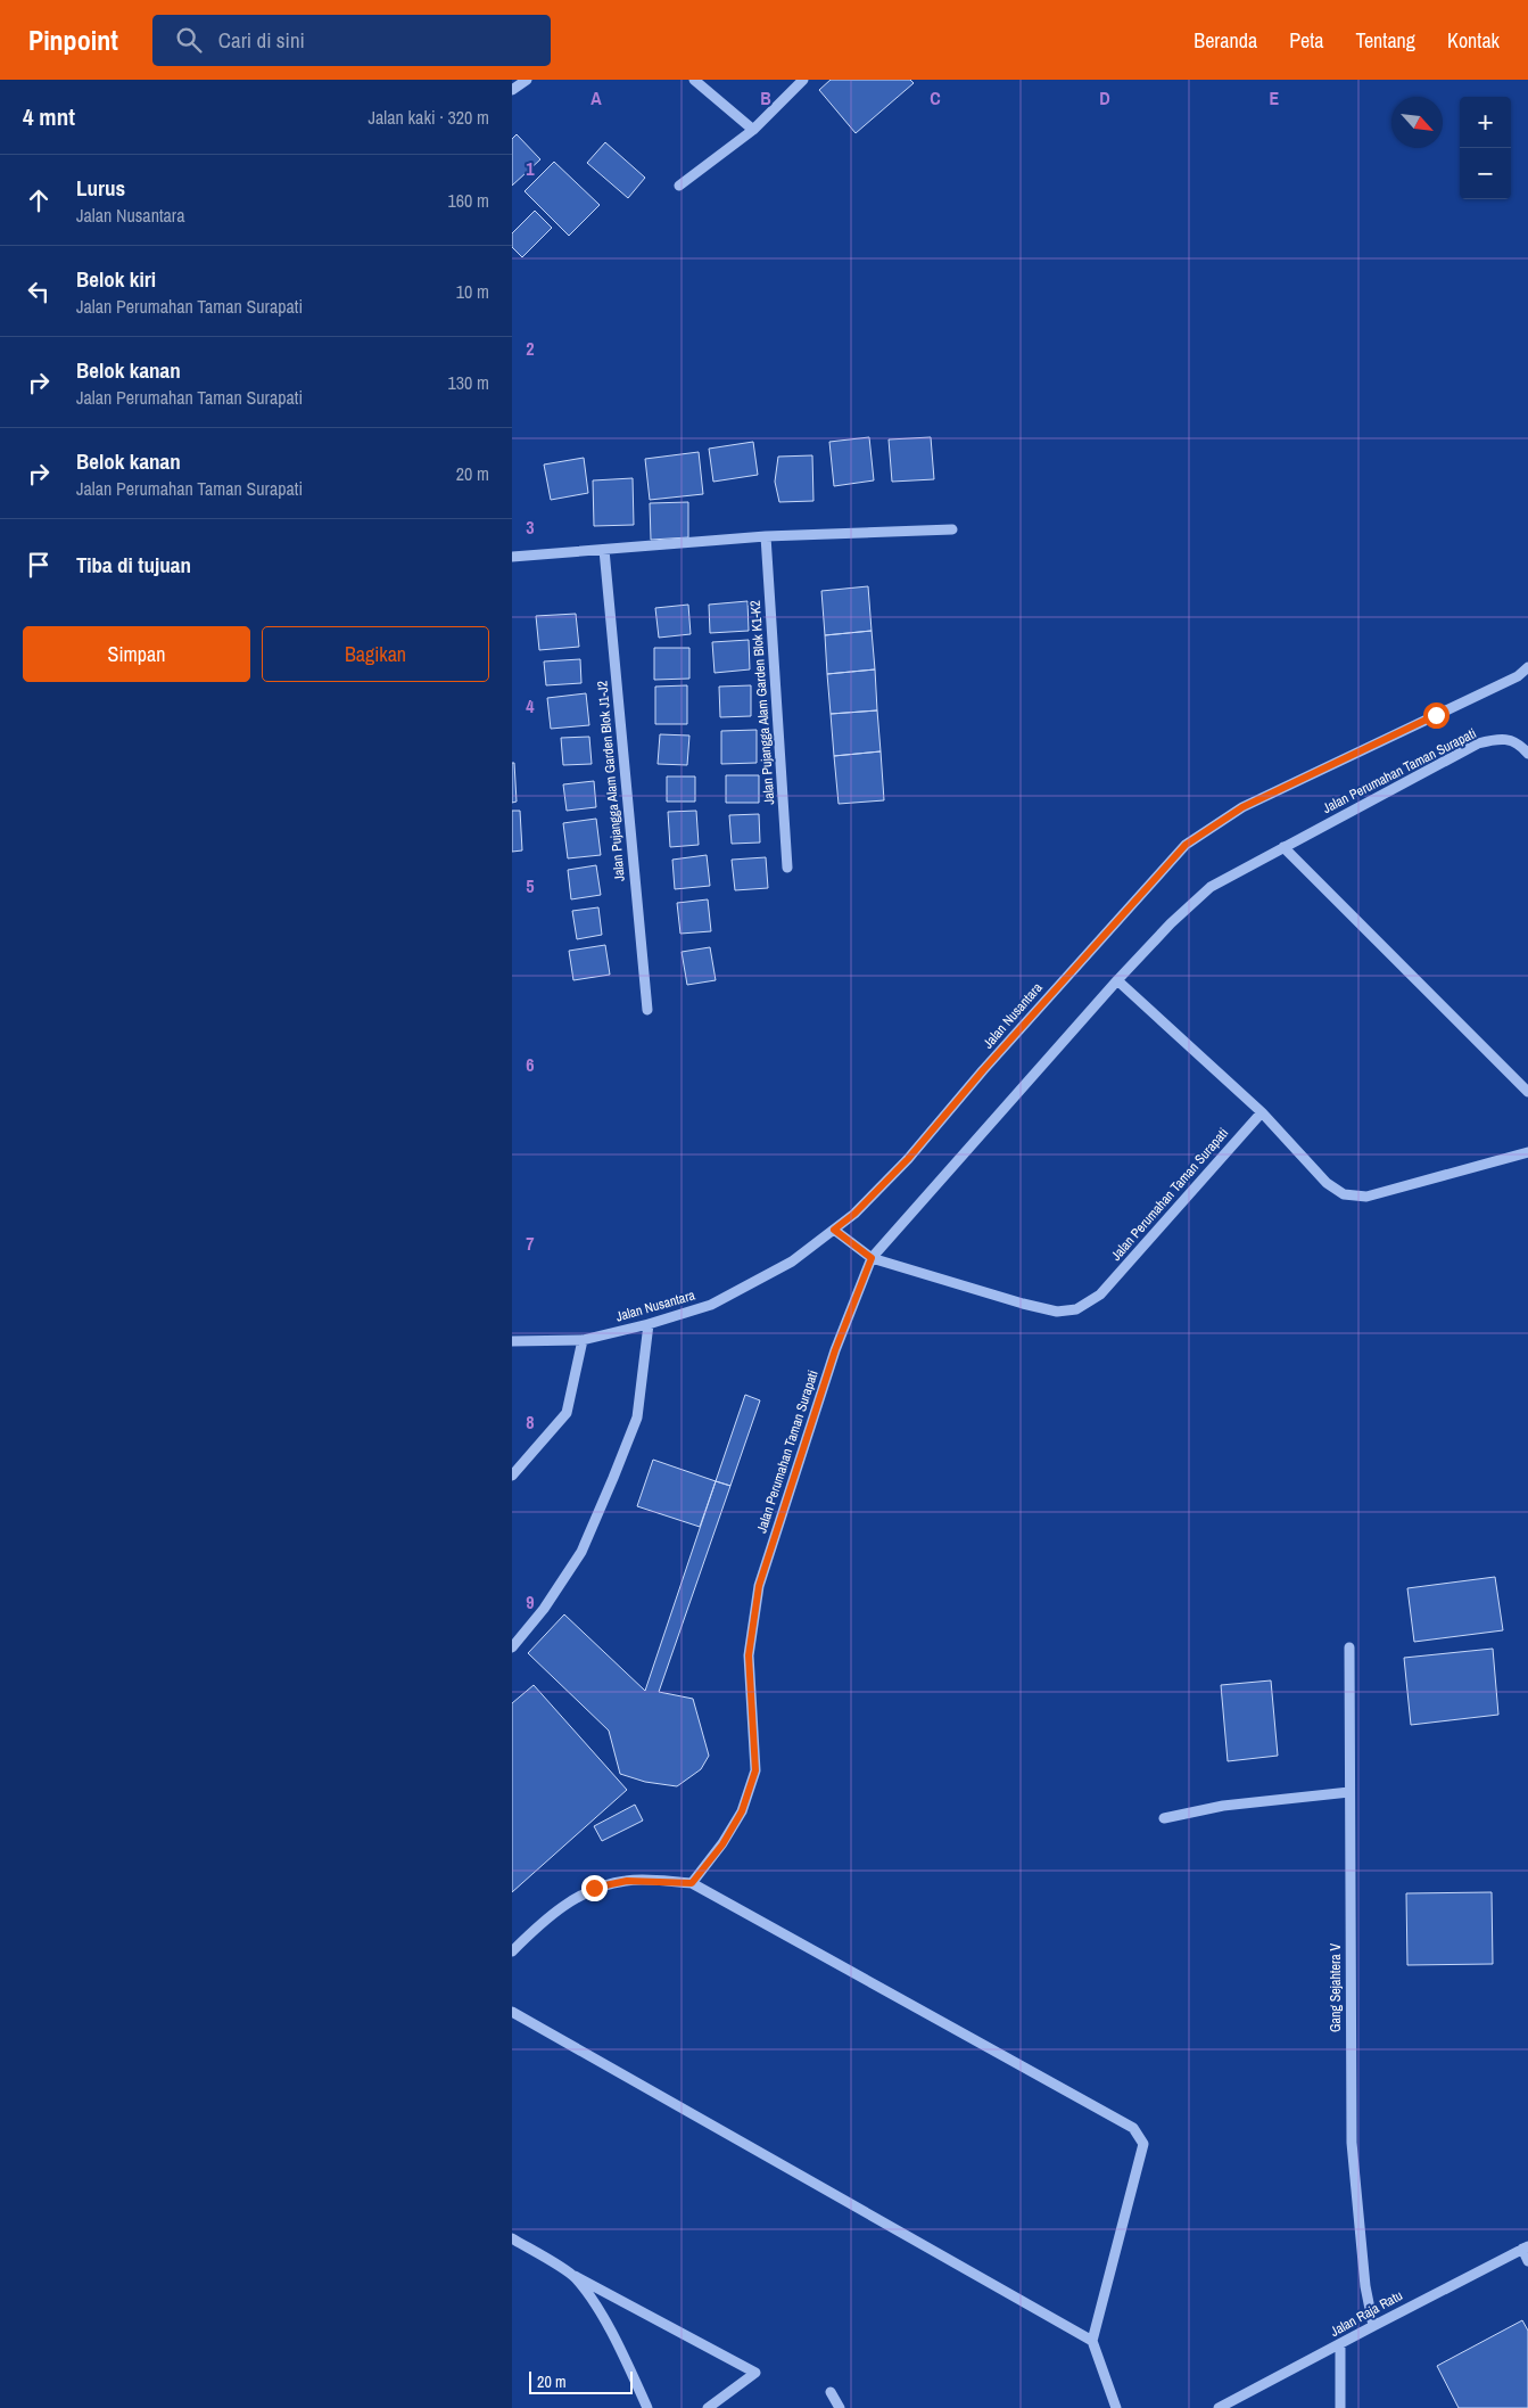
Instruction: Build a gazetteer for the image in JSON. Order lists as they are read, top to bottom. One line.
{"streets":{"street":["Jalan Pujangga Alam Garden Blok K1-K2","Jalan Perumahan Taman Surapati","Jalan Pujangga Alam Garden Blok J1-J2","Jalan Nusantara","Gang Sejahtera V","Jalan Raja Ratu"]},"crossings":[["Jalan Perumahan Taman Surapati","Jalan Nusantara"],["Gang Sejahtera V","Jalan Raja Ratu"]],"scale_bar":"20 m","north":"bottom right","page":{"header":"Pinpoint","search":"Cari di sini","nav":["Beranda","Peta","Tentang","Kontak"],"heading":["4 mnt","Jalan kaki · 320 m"],"map_buttons":["+","−"],"list":[["Lurus","Jalan Nusantara","160 m"],["Belok kiri","Jalan Perumahan Taman Surapati","10 m"],["Belok kanan","Jalan Perumahan Taman Surapati","130 m"],["Belok kanan","Jalan Perumahan Taman Surapati","20 m"],"Tiba di tujuan"],"buttons":["Simpan","Bagikan"],"scale":"20 m"},"grid":{"columns":["A","B","C","D","E"],"rows":["1","2","3","4","5","6","7","8","9"]}}
